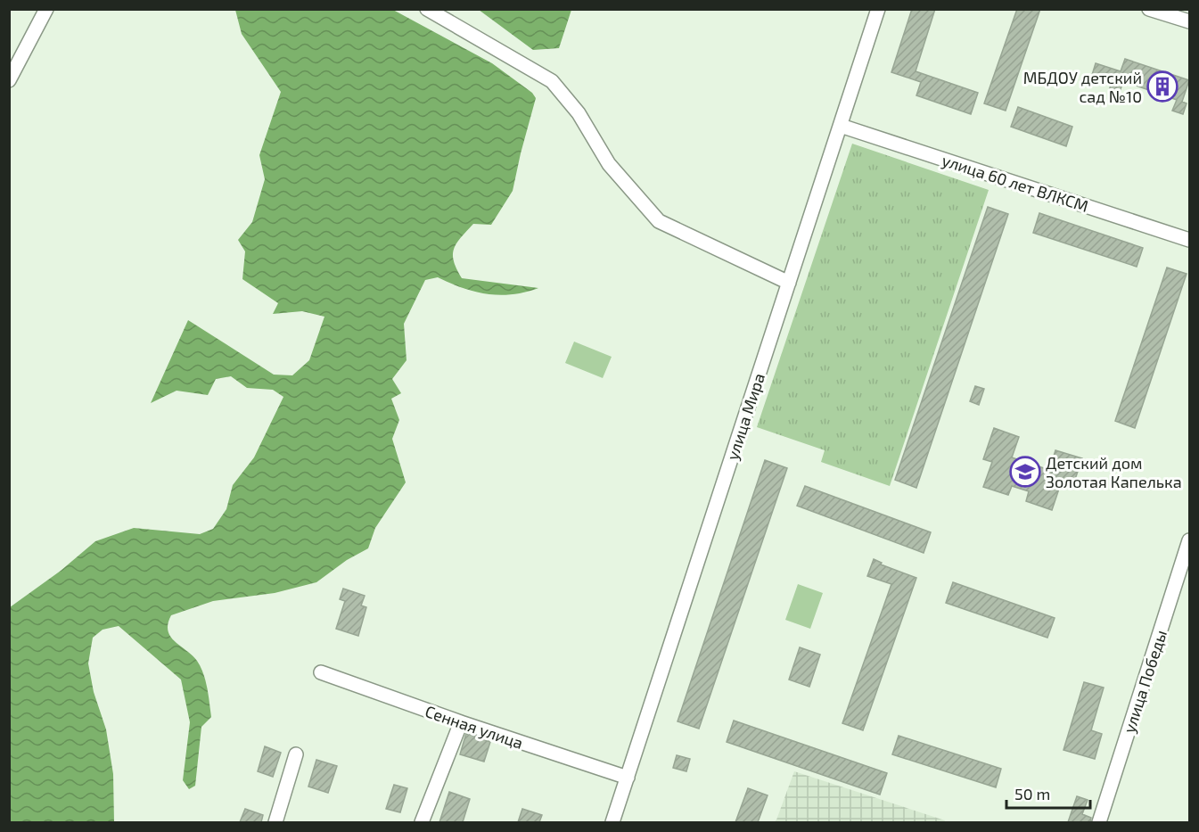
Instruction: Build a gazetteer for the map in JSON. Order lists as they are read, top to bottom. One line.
{"streets":{"street":["улица 60 лет ВЛКСМ","улица Мира","улица Победы","Сенная улица"]},"crossings":[["улица 60 лет ВЛКСМ","улица Мира"],["улица Мира","Сенная улица"]],"places":{"building":["МБДОУ детский сад №10"],"school or university":["Детский дом Золотая Капелька"]},"scale_bar":"50 m"}
